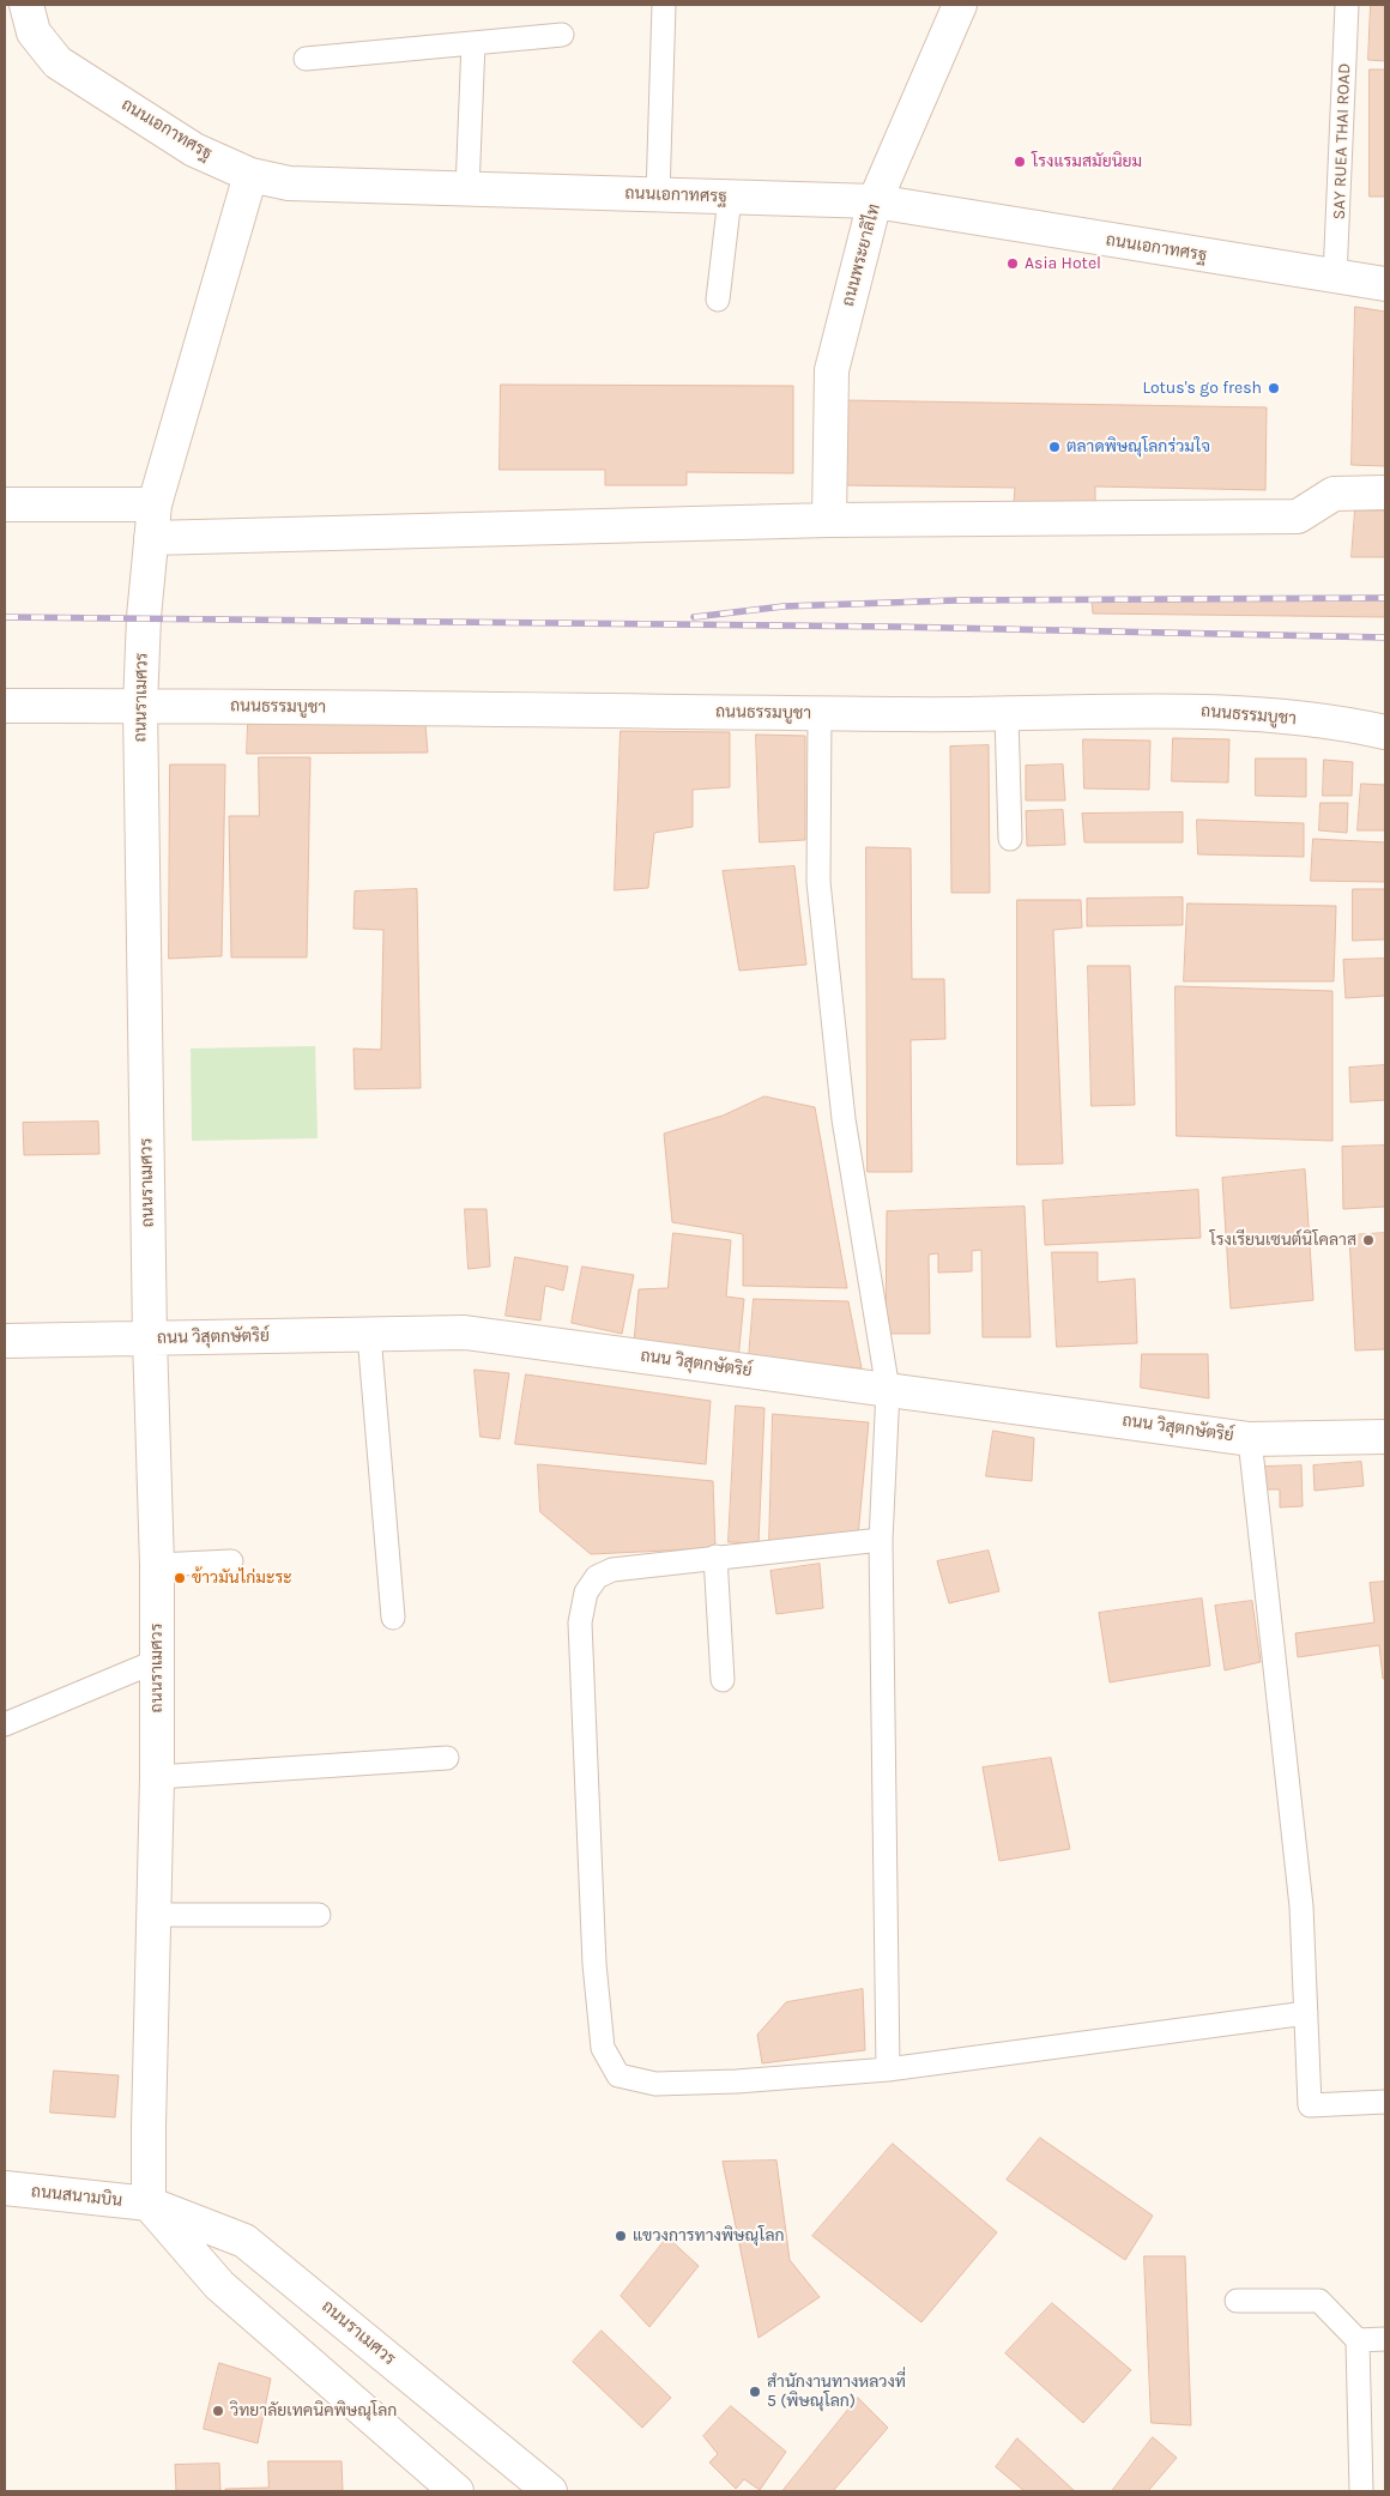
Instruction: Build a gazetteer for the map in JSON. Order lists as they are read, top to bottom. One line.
{"streets":{"main road":["ถนนเอกาทศรฐ","ถนนพระยาลิไท","ถนนราเมศวร","ถนนธรรมบูชา","ถนน วิสุตกษัตริย์","ถนนสนามบิน"],"street":["SAY RUEA THAI ROAD"]},"crossings":[["ถนนเอกาทศรฐ","SAY RUEA THAI ROAD"],["ถนนเอกาทศรฐ","ถนนพระยาลิไท"],["ถนนเอกาทศรฐ","ถนนราเมศวร"],["ถนนราเมศวร","ถนนธรรมบูชา"],["ถนนราเมศวร","ถนน วิสุตกษัตริย์"],["ถนนราเมศวร","ถนนสนามบิน"]],"places":["โรงแรมสมัยนิยม","Asia Hotel","Lotus's go fresh","ตลาดพิษณุโลกร่วมใจ","โรงเรียนเซนต์นิโคลาส","ข้าวมันไก่มะระ","แขวงการทางพิษณุโลก","สำนักงานทางหลวงที่ 5 (พิษณุโลก)","วิทยาลัยเทคนิคพิษณุโลก"]}
